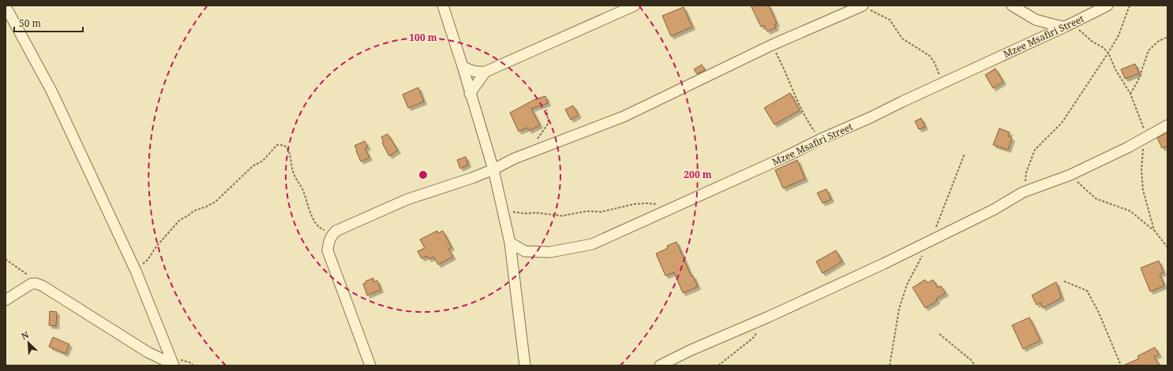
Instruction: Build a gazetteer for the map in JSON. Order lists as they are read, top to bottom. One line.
{"streets":{"street":["Mzee Msafiri Street"]},"scale_bar":"50 m","north":"top left","rings":["100 m","200 m"]}
